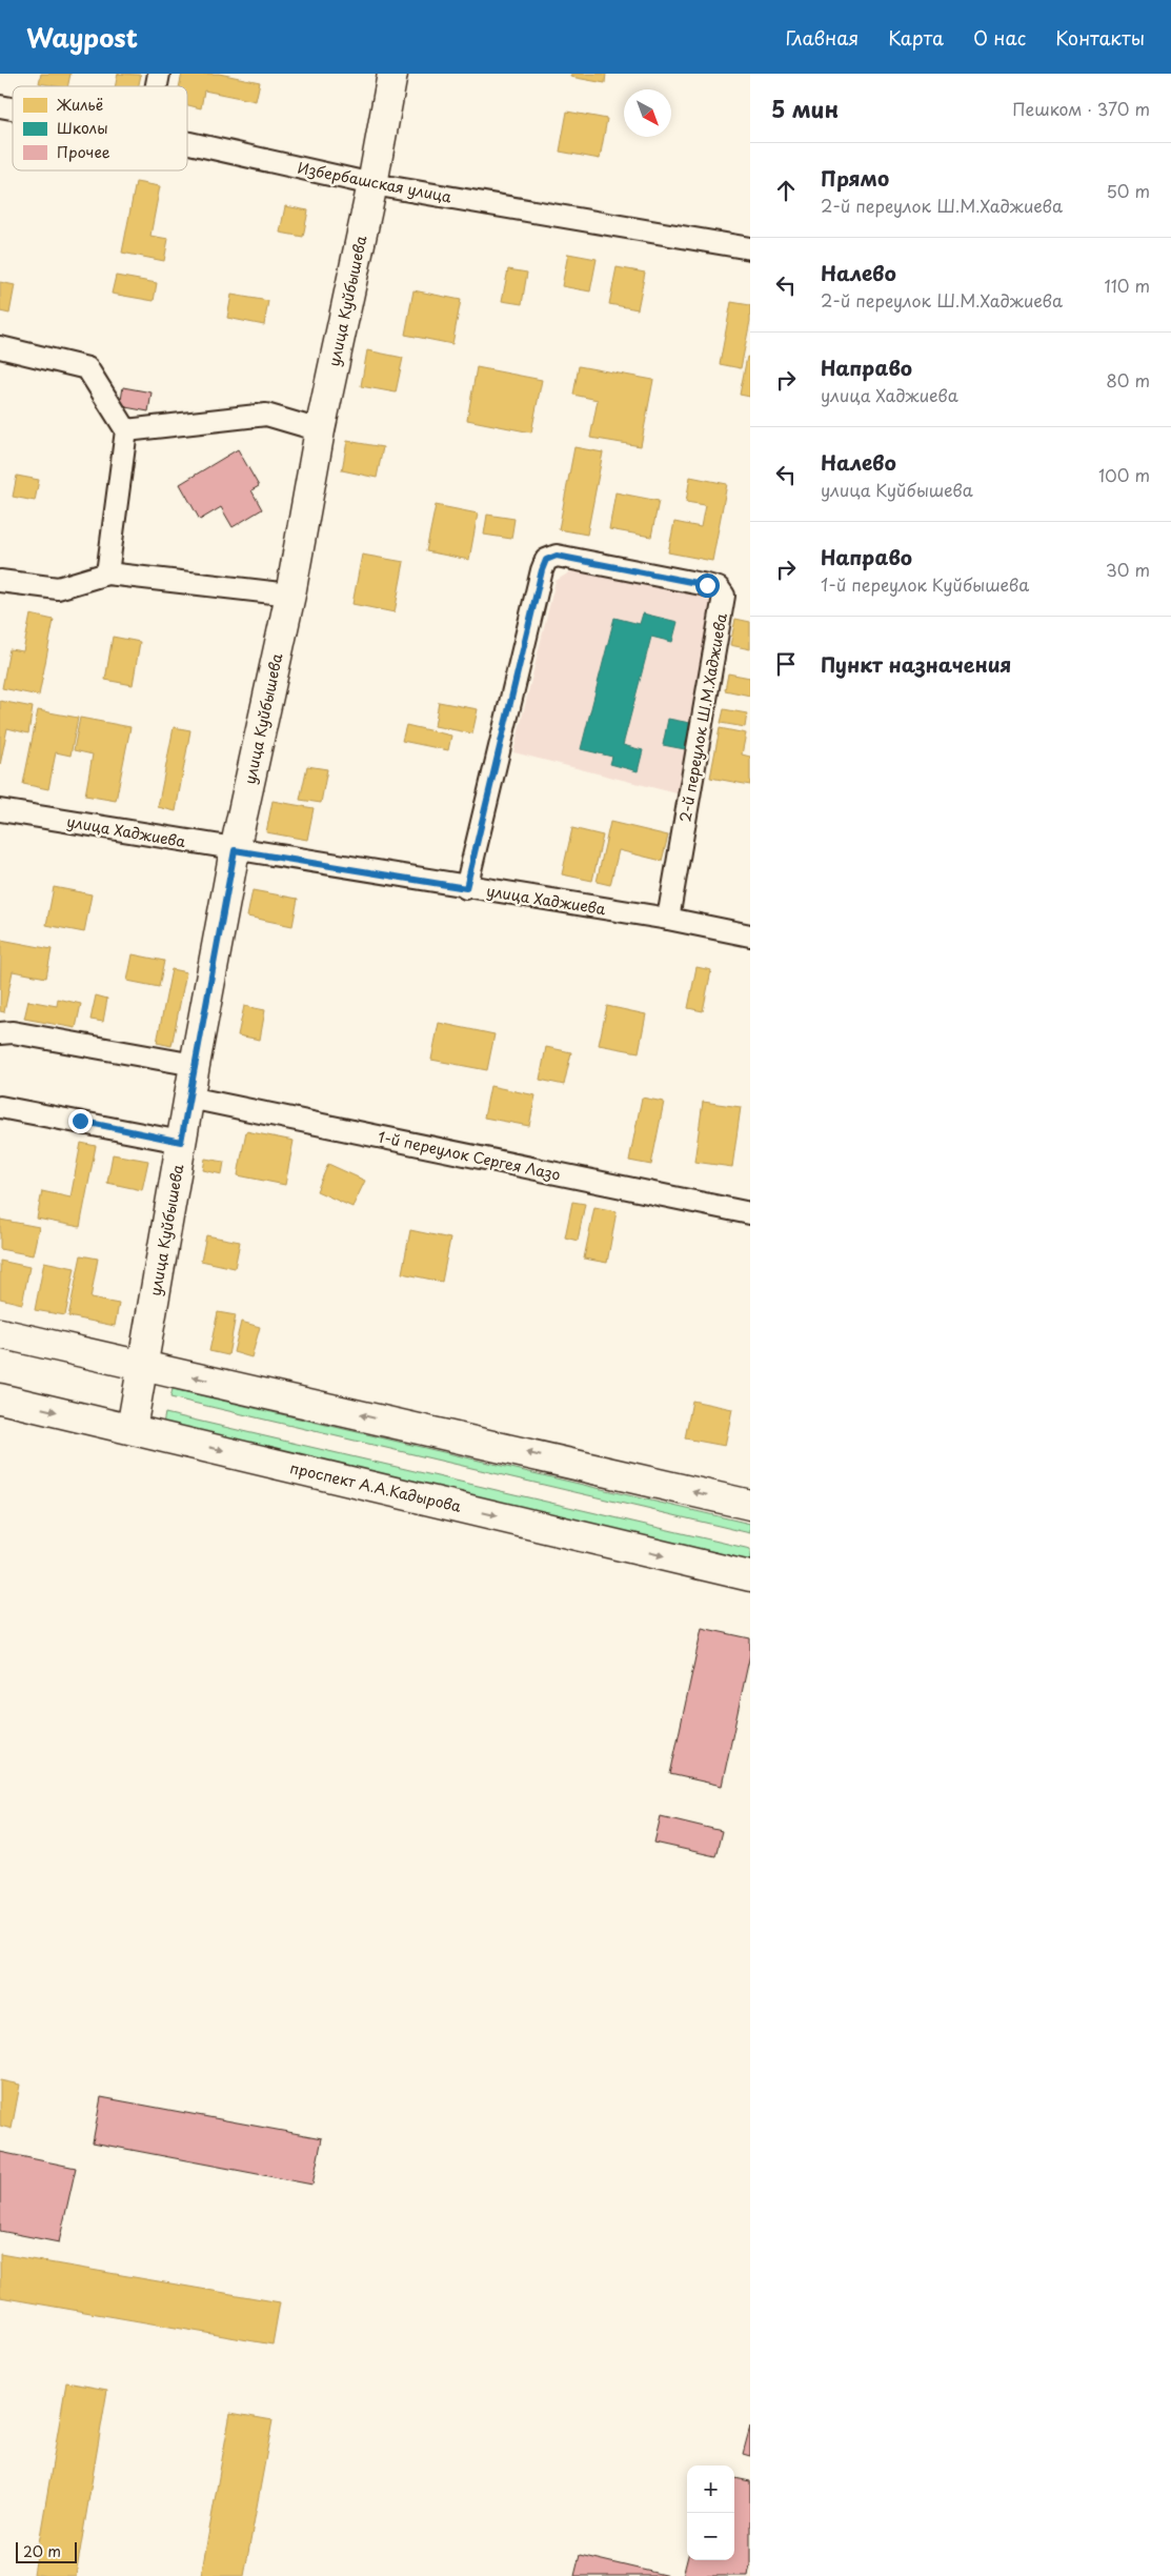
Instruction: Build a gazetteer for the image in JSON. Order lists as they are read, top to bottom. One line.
{"streets":{"street":["Избербашская улица","улица Куйбышева","2-й переулок Ш.М.Хаджиева","улица Хаджиева","1-й переулок Сергея Лазо","проспект А.А.Кадырова"]},"crossings":[["Избербашская улица","улица Куйбышева"],["улица Куйбышева","улица Хаджиева"],["улица Куйбышева","1-й переулок Сергея Лазо"],["улица Куйбышева","проспект А.А.Кадырова"],["2-й переулок Ш.М.Хаджиева","улица Хаджиева"]],"legend":["Жильё","Школы","Прочее"],"scale_bar":"20 m","north":"bottom right","page":{"header":"Waypost","nav":["Главная","Карта","О нас","Контакты"],"heading":["5 мин","Пешком · 370 m"],"list":[["Прямо","2-й переулок Ш.М.Хаджиева","50 m"],["Налево","2-й переулок Ш.М.Хаджиева","110 m"],["Направо","улица Хаджиева","80 m"],["Налево","улица Куйбышева","100 m"],["Направо","1-й переулок Куйбышева","30 m"],"Пункт назначения"],"map_buttons":["+","−"],"scale":"20 m"}}
